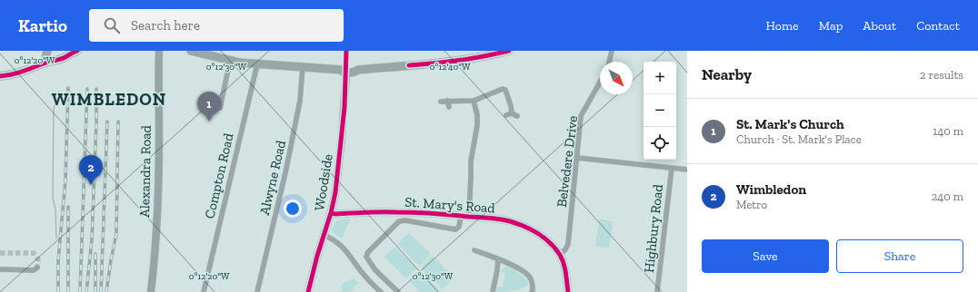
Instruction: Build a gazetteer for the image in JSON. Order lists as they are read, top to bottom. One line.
{"streets":{"street":["Belvedere Drive","Alexandra Road","Compton Road","Alwyne Road","Woodside","St. Mary's Road","Highbury Road"]},"crossings":[["Belvedere Drive","St. Mary's Road"],["Woodside","St. Mary's Road"]],"districts":["WIMBLEDON"],"north":"bottom right","page":{"header":"Kartio","search":"Search here","nav":["Home","Map","About","Contact"],"heading":["Nearby","2 results"],"map_buttons":["+","−"],"pins":["1","2"],"list":[{"mark":"1","name":"St. Mark's Church","note":"Church · St. Mark's Place","value":"140 m"},{"mark":"2","name":"Wimbledon","note":"Metro","value":"240 m"}],"buttons":["Save","Share"]},"coordinates":["0°12'20\"W","0°12'30\"W","0°12'40\"W"]}
